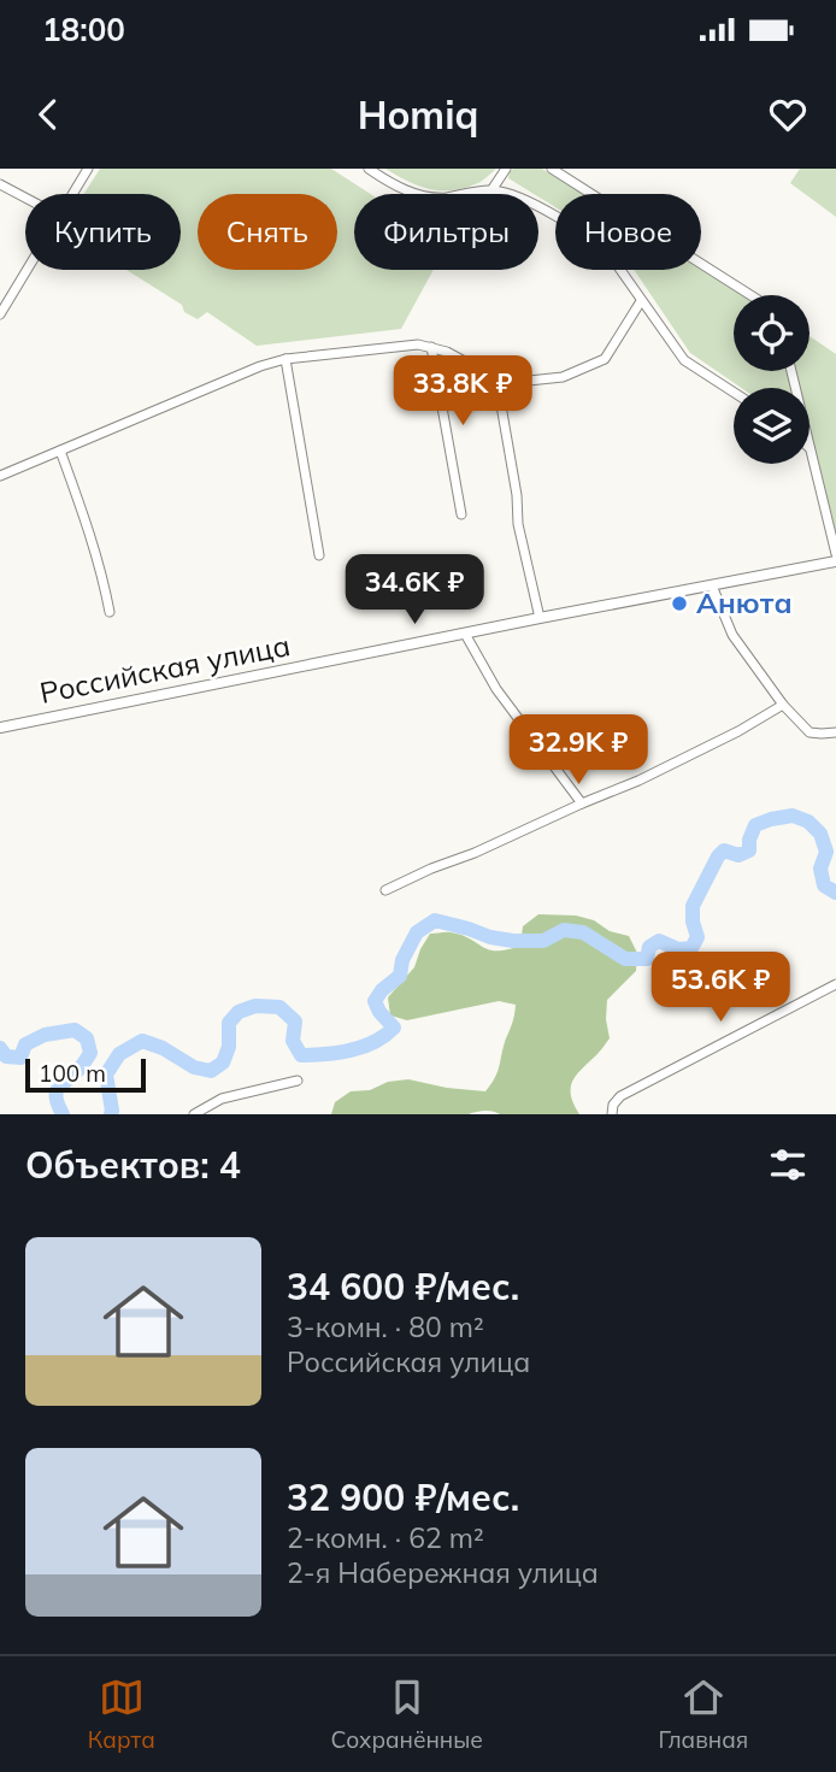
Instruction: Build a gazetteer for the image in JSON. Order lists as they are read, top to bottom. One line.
{"streets":{"street":["Российская улица"]},"places":["Анюта"],"scale_bar":"100 m","page":{"status":"18:00","header":"Homiq","chip":["Купить","Снять","Фильтры","Новое"],"price":["33.8K ₽","34.6K ₽","32.9K ₽","53.6K ₽"],"scale":"100 m","heading":"Объектов: 4","list":[{"name":"34 600 ₽/мес.","note":"3-комн. · 80 m² · Российская улица"},{"name":"32 900 ₽/мес.","note":"2-комн. · 62 m² · 2-я Набережная улица"}],"tabs":["Карта","Сохранённые","Главная"]}}
